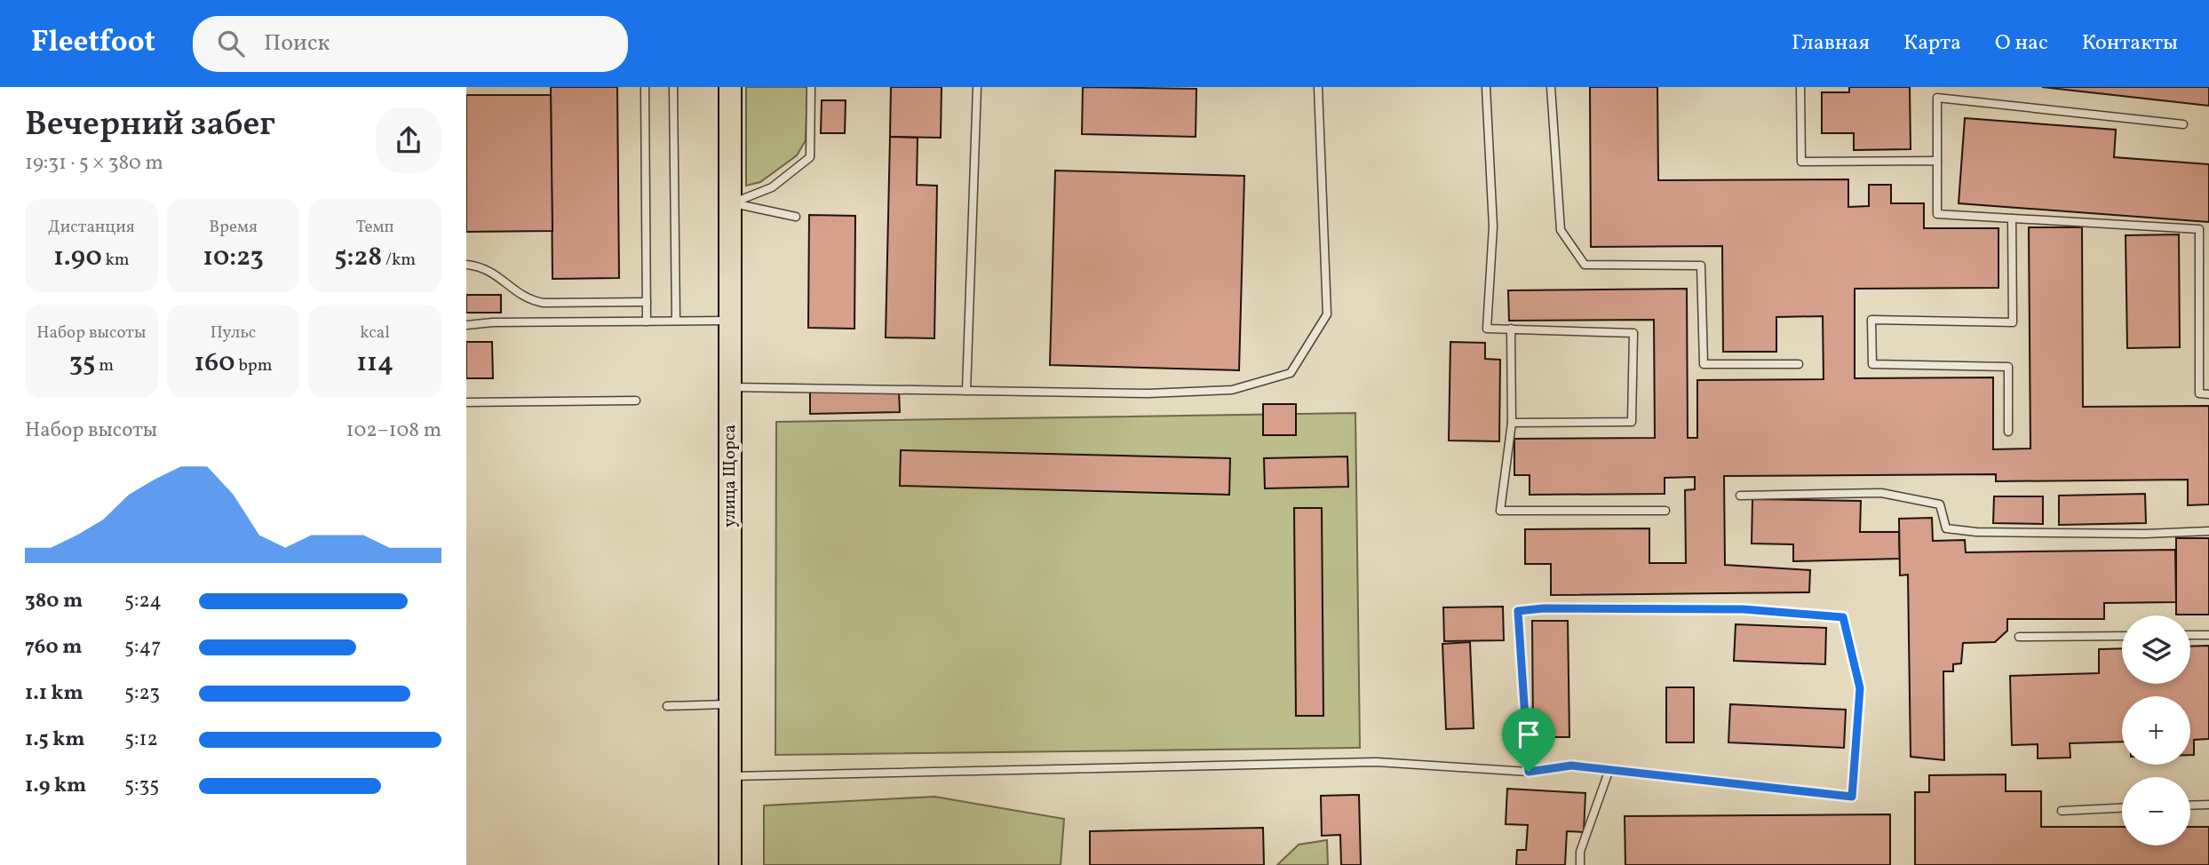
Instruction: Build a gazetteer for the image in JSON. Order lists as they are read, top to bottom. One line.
{"streets":{"main road":["улица Щорса"]},"page":{"header":"Fleetfoot","search":"Поиск","nav":["Главная","Карта","О нас","Контакты"],"heading":["Вечерний забег","19:31 · 5 × 380 m"],"stats":[["Дистанция","1.90 km"],["Время","10:23"],["Темп","5:28 /km"],["Набор высоты","35 m"],["Пульс","160 bpm"],["kcal","114"]],"chart":["Набор высоты","102–108 m"],"list":[{"name":"380 m","note":"5:24"},{"name":"760 m","note":"5:47"},{"name":"1.1 km","note":"5:23"},{"name":"1.5 km","note":"5:12"},{"name":"1.9 km","note":"5:35"}],"map_buttons":["+","−"]}}
